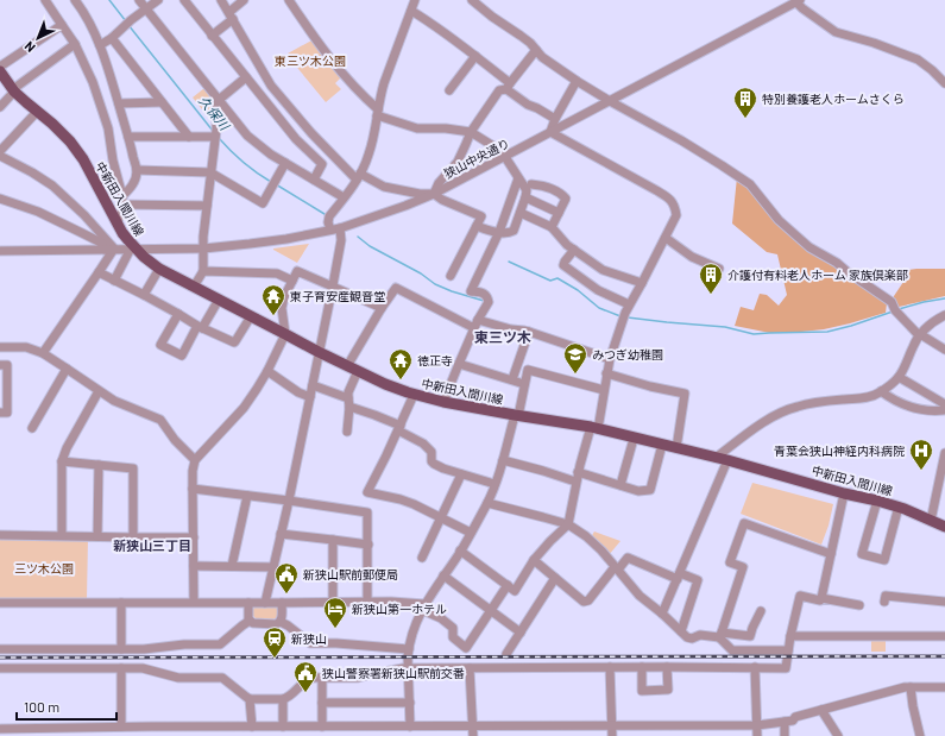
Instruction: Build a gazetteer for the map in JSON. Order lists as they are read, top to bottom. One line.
{"streets":{"main road":["中新田入間川線"],"street":["狭山中央通り"]},"crossings":[["狭山中央通り","中新田入間川線"]],"districts":["東三ツ木","新狭山三丁目"],"water":["久保川"],"parks":["東三ツ木公園","三ツ木公園"],"places":{"building":["特別養護老人ホームさくら","介護付有料老人ホーム 家族倶楽部"],"temple":["東子育安産観音堂","徳正寺"],"school or university":["みつぎ幼稚園"],"hospital":["青葉会狭山神経内科病院"],"public building":["新狭山駅前郵便局","狭山警察署新狭山駅前交番"],"hotel":["新狭山第一ホテル"],"station":["新狭山"]},"scale_bar":"100 m","north":"bottom left"}
